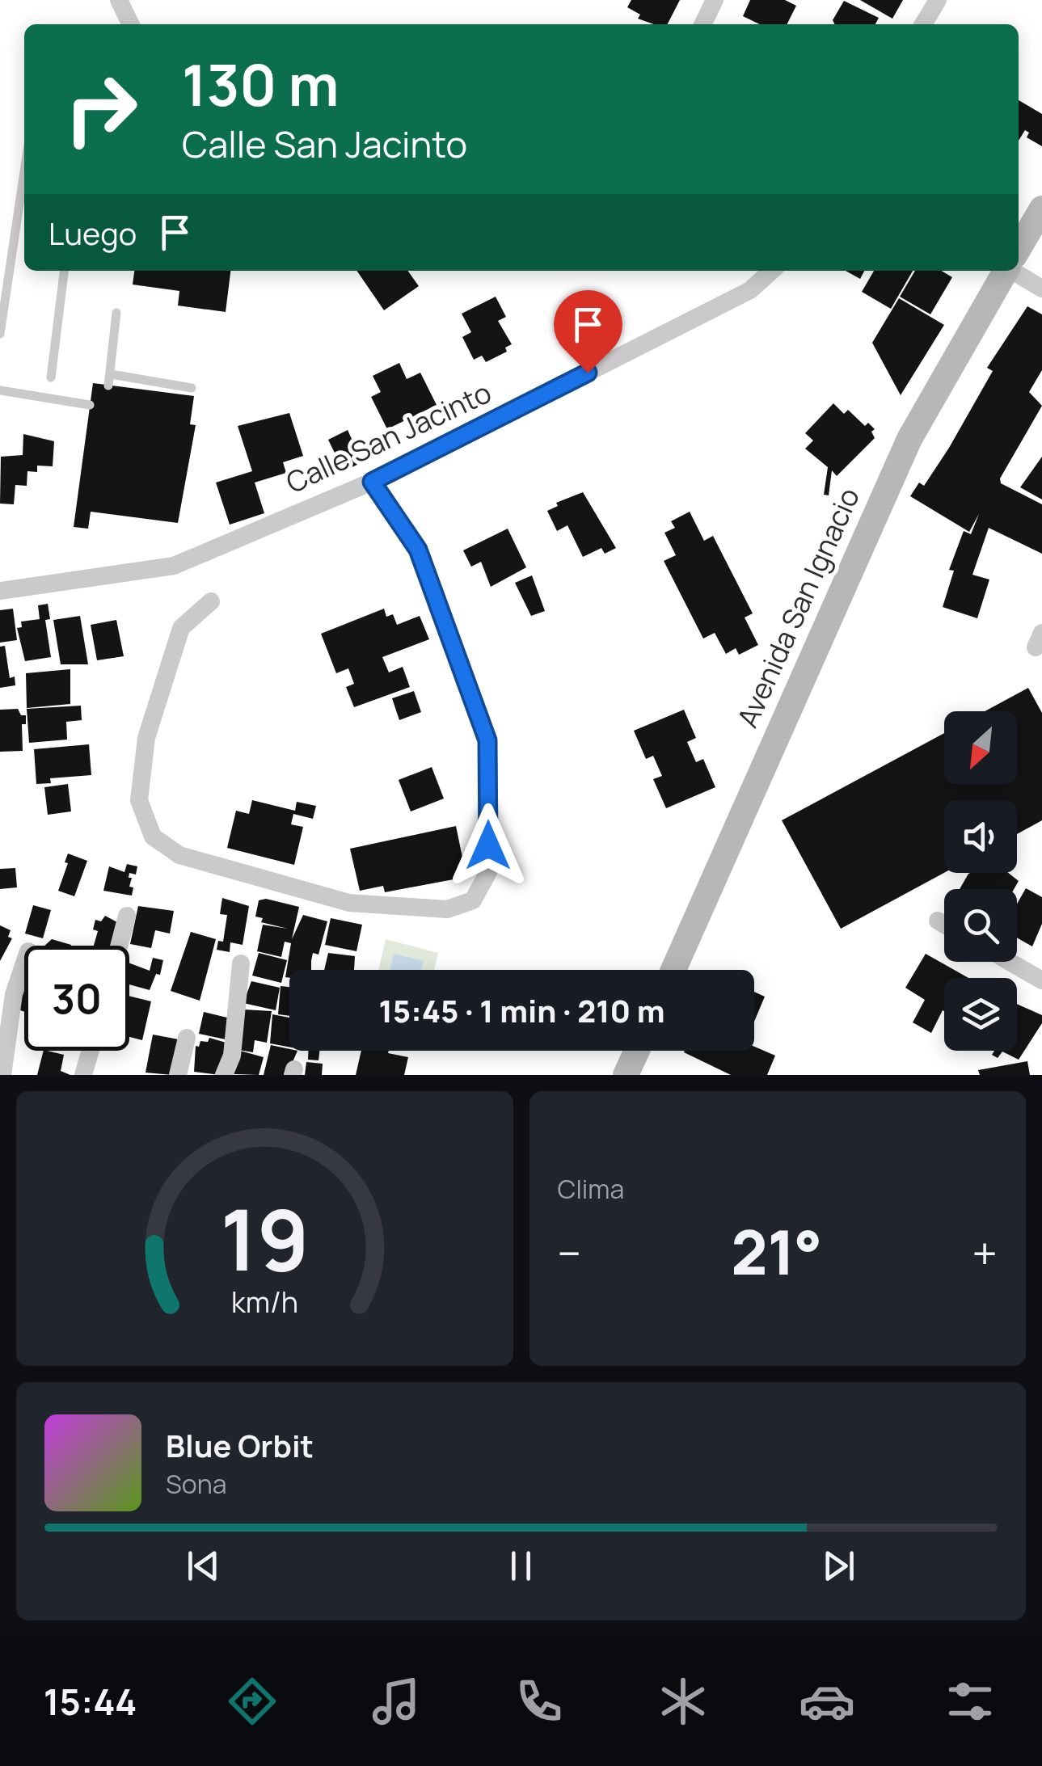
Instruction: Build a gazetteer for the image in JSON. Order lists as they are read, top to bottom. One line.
{"streets":{"street":["Calle San Jacinto","Avenida San Ignacio"]},"north":"bottom left","page":{"turn":["130 m","Calle San Jacinto"],"then":"Luego","limit":"30","trip":"15:45 · 1 min · 210 m","tile":"Clima","heat":["−","21°","+"],"song":["Blue Orbit","Sona"],"tabs":"15:44","gauge":["19","km/h"]}}
